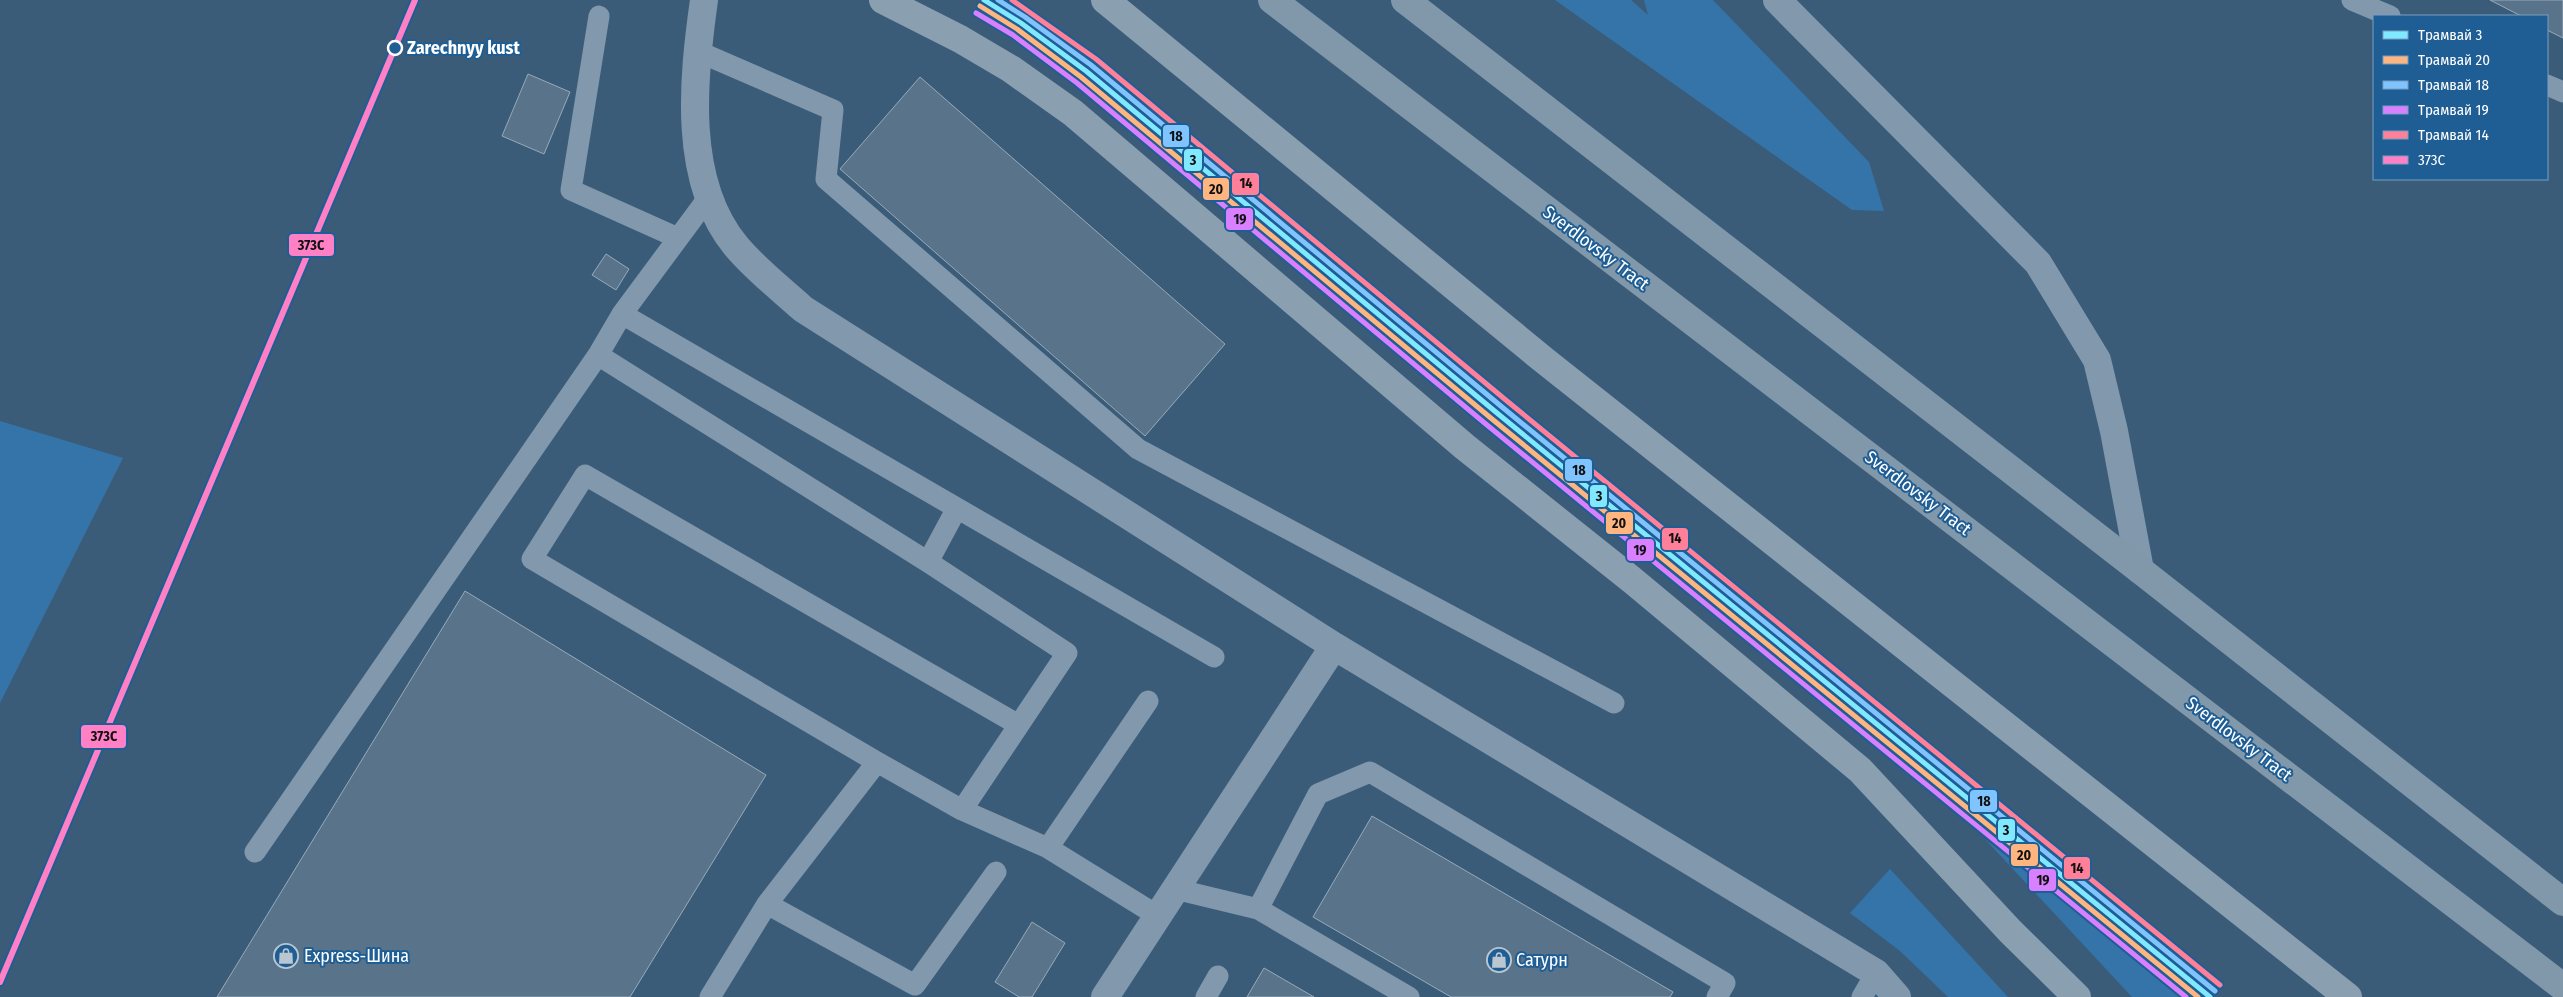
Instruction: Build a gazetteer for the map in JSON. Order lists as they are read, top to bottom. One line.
{"streets":{"main road":["Sverdlovsky Tract"]},"places":{"other":["Zarechnyy kust"],"shop":["Express-Шина","Сатурн"]},"lines":["tram line 3","tram line 18","tram line 14","transit line 373C","tram line 20","tram line 19"],"legend":["Трамвай 3","Трамвай 20","Трамвай 18","Трамвай 19","Трамвай 14","373C"]}
